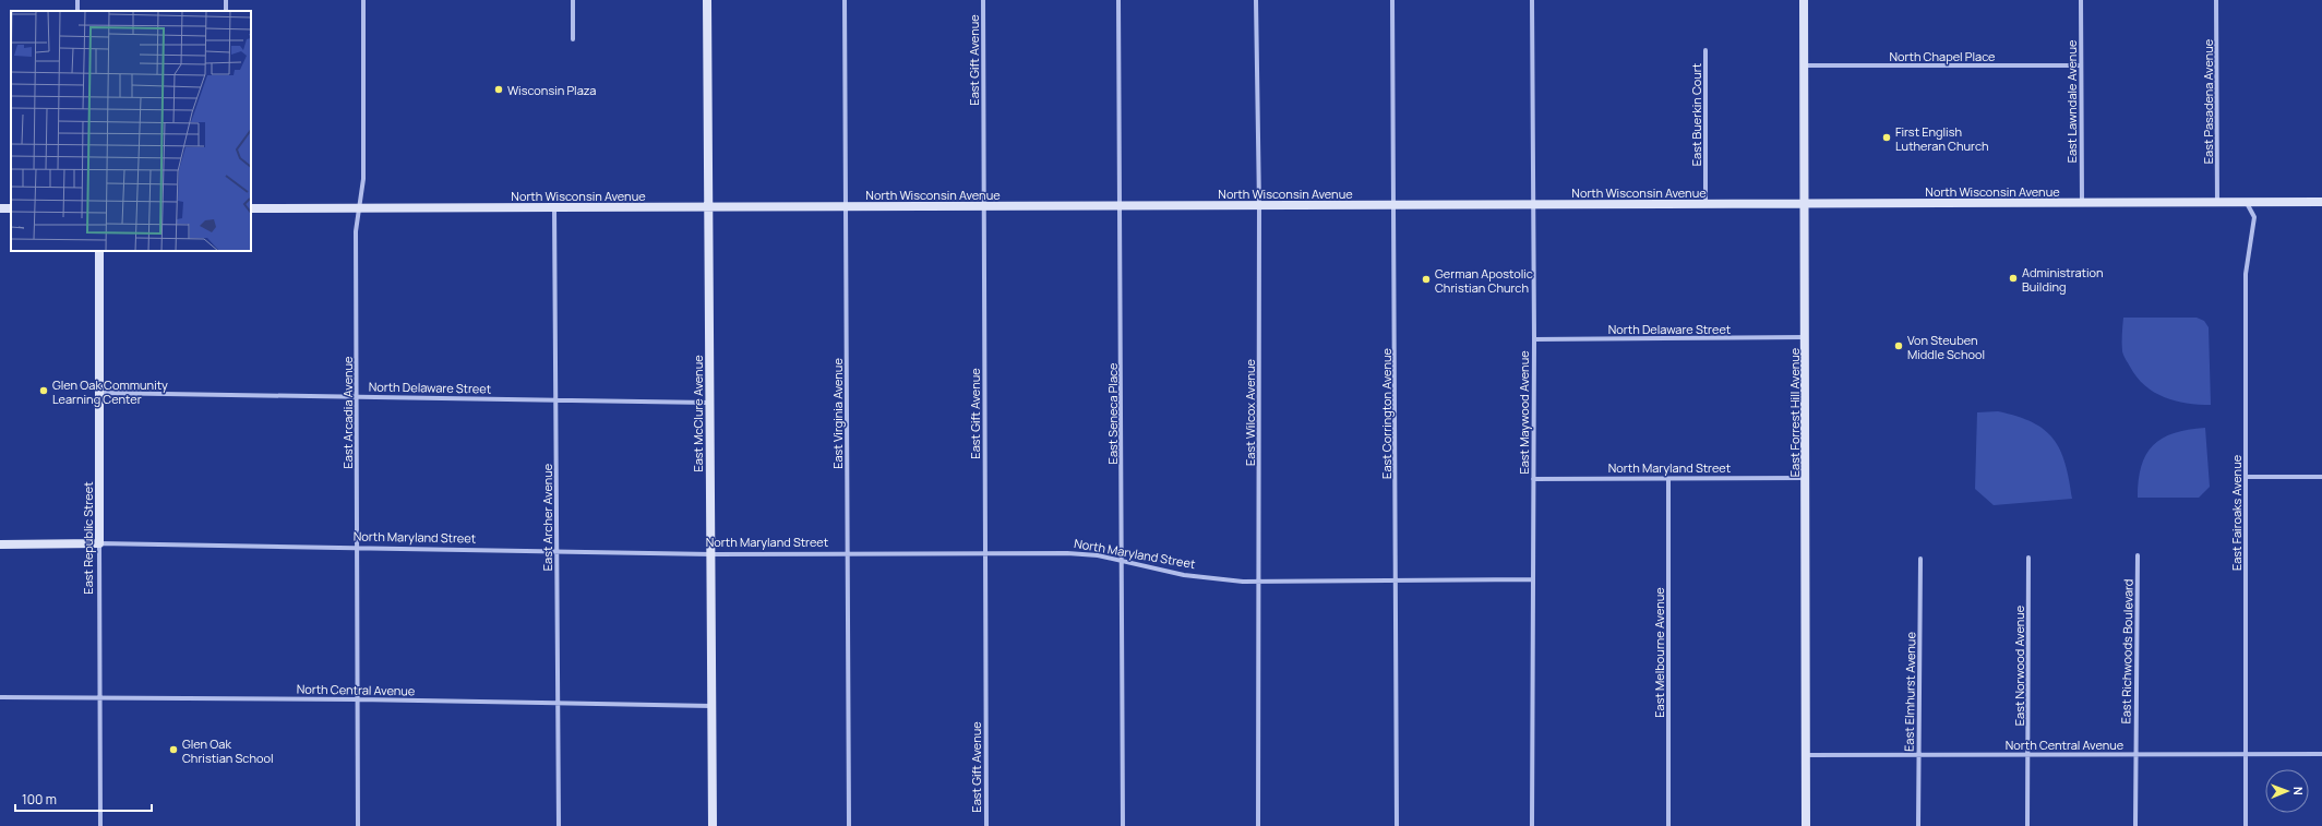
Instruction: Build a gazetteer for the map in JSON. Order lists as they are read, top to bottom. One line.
{"streets":{"street":["North Chapel Place","East Gift Avenue","East Lawndale Avenue","East Pasadena Avenue","East Buerkin Court","North Wisconsin Avenue","North Delaware Street","East Arcadia Avenue","East Wilcox Avenue","East Maywood Avenue","East Forrest Hill Avenue","East McClure Avenue","East Virginia Avenue","East Seneca Place","East Corrington Avenue","North Maryland Street","East Fairoaks Avenue","East Archer Avenue","East Republic Street","East Richwoods Boulevard","East Melbourne Avenue","East Norwood Avenue","North Central Avenue","East Elmhurst Avenue"]},"crossings":[["North Chapel Place","East Lawndale Avenue"],["North Chapel Place","East Forrest Hill Avenue"],["East Gift Avenue","North Wisconsin Avenue"],["East Gift Avenue","North Maryland Street"],["East Lawndale Avenue","North Wisconsin Avenue"],["East Pasadena Avenue","North Wisconsin Avenue"],["East Buerkin Court","North Wisconsin Avenue"],["North Wisconsin Avenue","East Arcadia Avenue"],["North Wisconsin Avenue","East Wilcox Avenue"],["North Wisconsin Avenue","East Maywood Avenue"],["North Wisconsin Avenue","East Forrest Hill Avenue"],["North Wisconsin Avenue","East McClure Avenue"],["North Wisconsin Avenue","East Virginia Avenue"],["North Wisconsin Avenue","East Seneca Place"],["North Wisconsin Avenue","East Corrington Avenue"],["North Wisconsin Avenue","East Fairoaks Avenue"],["North Wisconsin Avenue","East Archer Avenue"],["North Delaware Street","East Arcadia Avenue"],["North Delaware Street","East Maywood Avenue"],["North Delaware Street","East Forrest Hill Avenue"],["North Delaware Street","East McClure Avenue"],["North Delaware Street","East Archer Avenue"],["North Delaware Street","East Republic Street"],["East Arcadia Avenue","North Maryland Street"],["East Arcadia Avenue","North Central Avenue"],["East Wilcox Avenue","North Maryland Street"],["East Maywood Avenue","North Maryland Street"],["East Forrest Hill Avenue","North Maryland Street"],["East Forrest Hill Avenue","North Central Avenue"],["East McClure Avenue","North Maryland Street"],["East McClure Avenue","North Central Avenue"],["East Virginia Avenue","North Maryland Street"],["East Seneca Place","North Maryland Street"],["East Corrington Avenue","North Maryland Street"],["North Maryland Street","East Archer Avenue"],["North Maryland Street","East Republic Street"],["North Maryland Street","East Melbourne Avenue"],["East Fairoaks Avenue","North Central Avenue"],["East Archer Avenue","North Central Avenue"],["East Republic Street","North Central Avenue"],["East Richwoods Boulevard","North Central Avenue"],["East Norwood Avenue","North Central Avenue"],["North Central Avenue","East Elmhurst Avenue"]],"places":["Wisconsin Plaza","First English Lutheran Church","Administration Building","German Apostolic Christian Church","Von Steuben Middle School","Glen Oak Community Learning Center","Glen Oak Christian School"],"scale_bar":"100 m","north":"right"}
